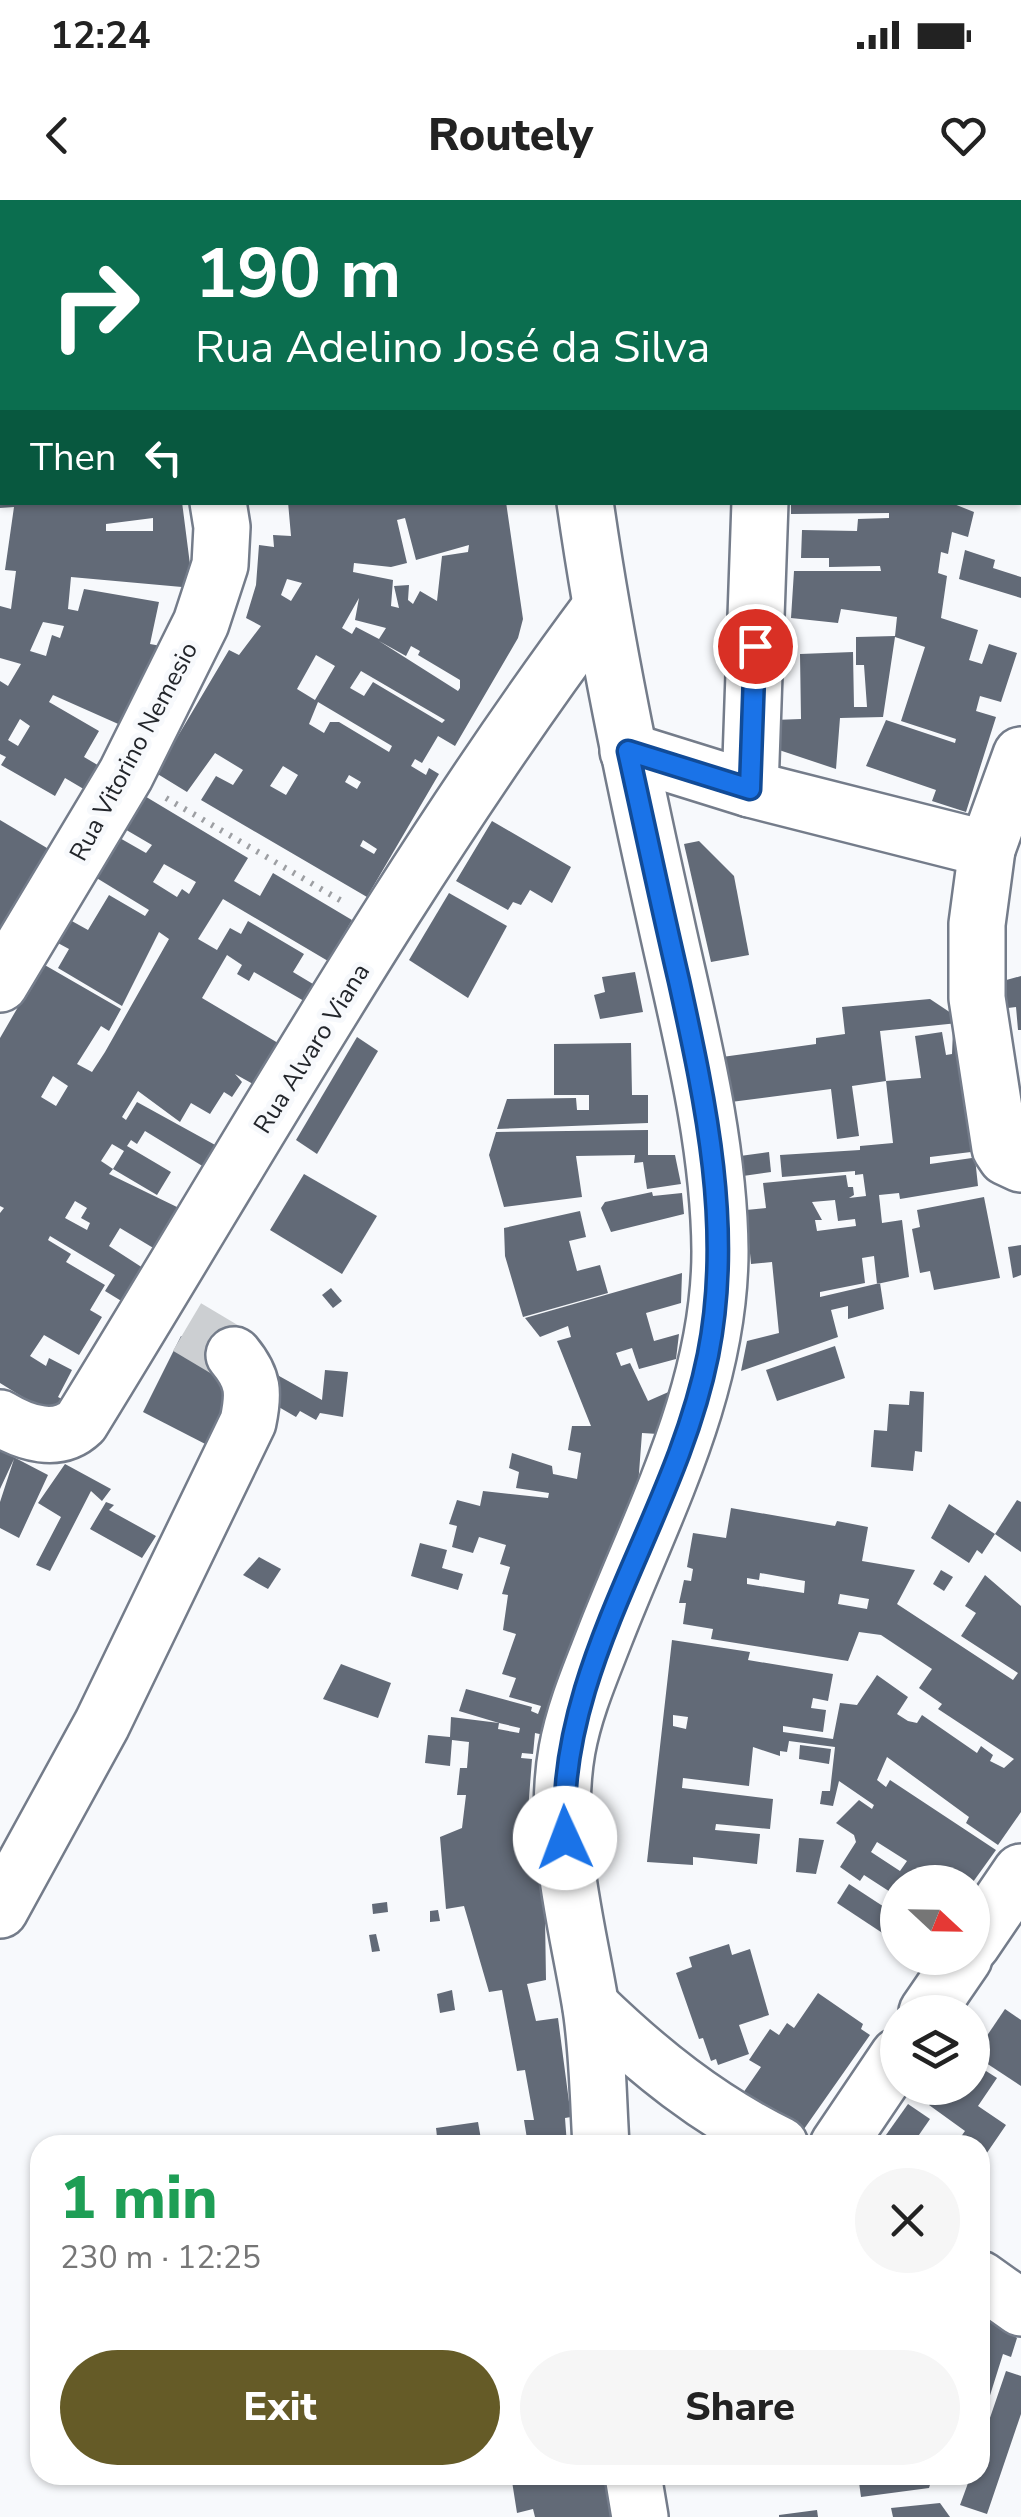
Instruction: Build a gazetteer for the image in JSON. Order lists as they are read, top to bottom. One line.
{"streets":{"street":["Rua Vitorino Nemesio","Rua Alvaro Viana"]},"north":"right","page":{"status":"12:24","header":"Routely","turn":["190 m","Rua Adelino José da Silva"],"then":"Then","heading":["1 min","230 m · 12:25"],"buttons":["Exit","Share"]}}
